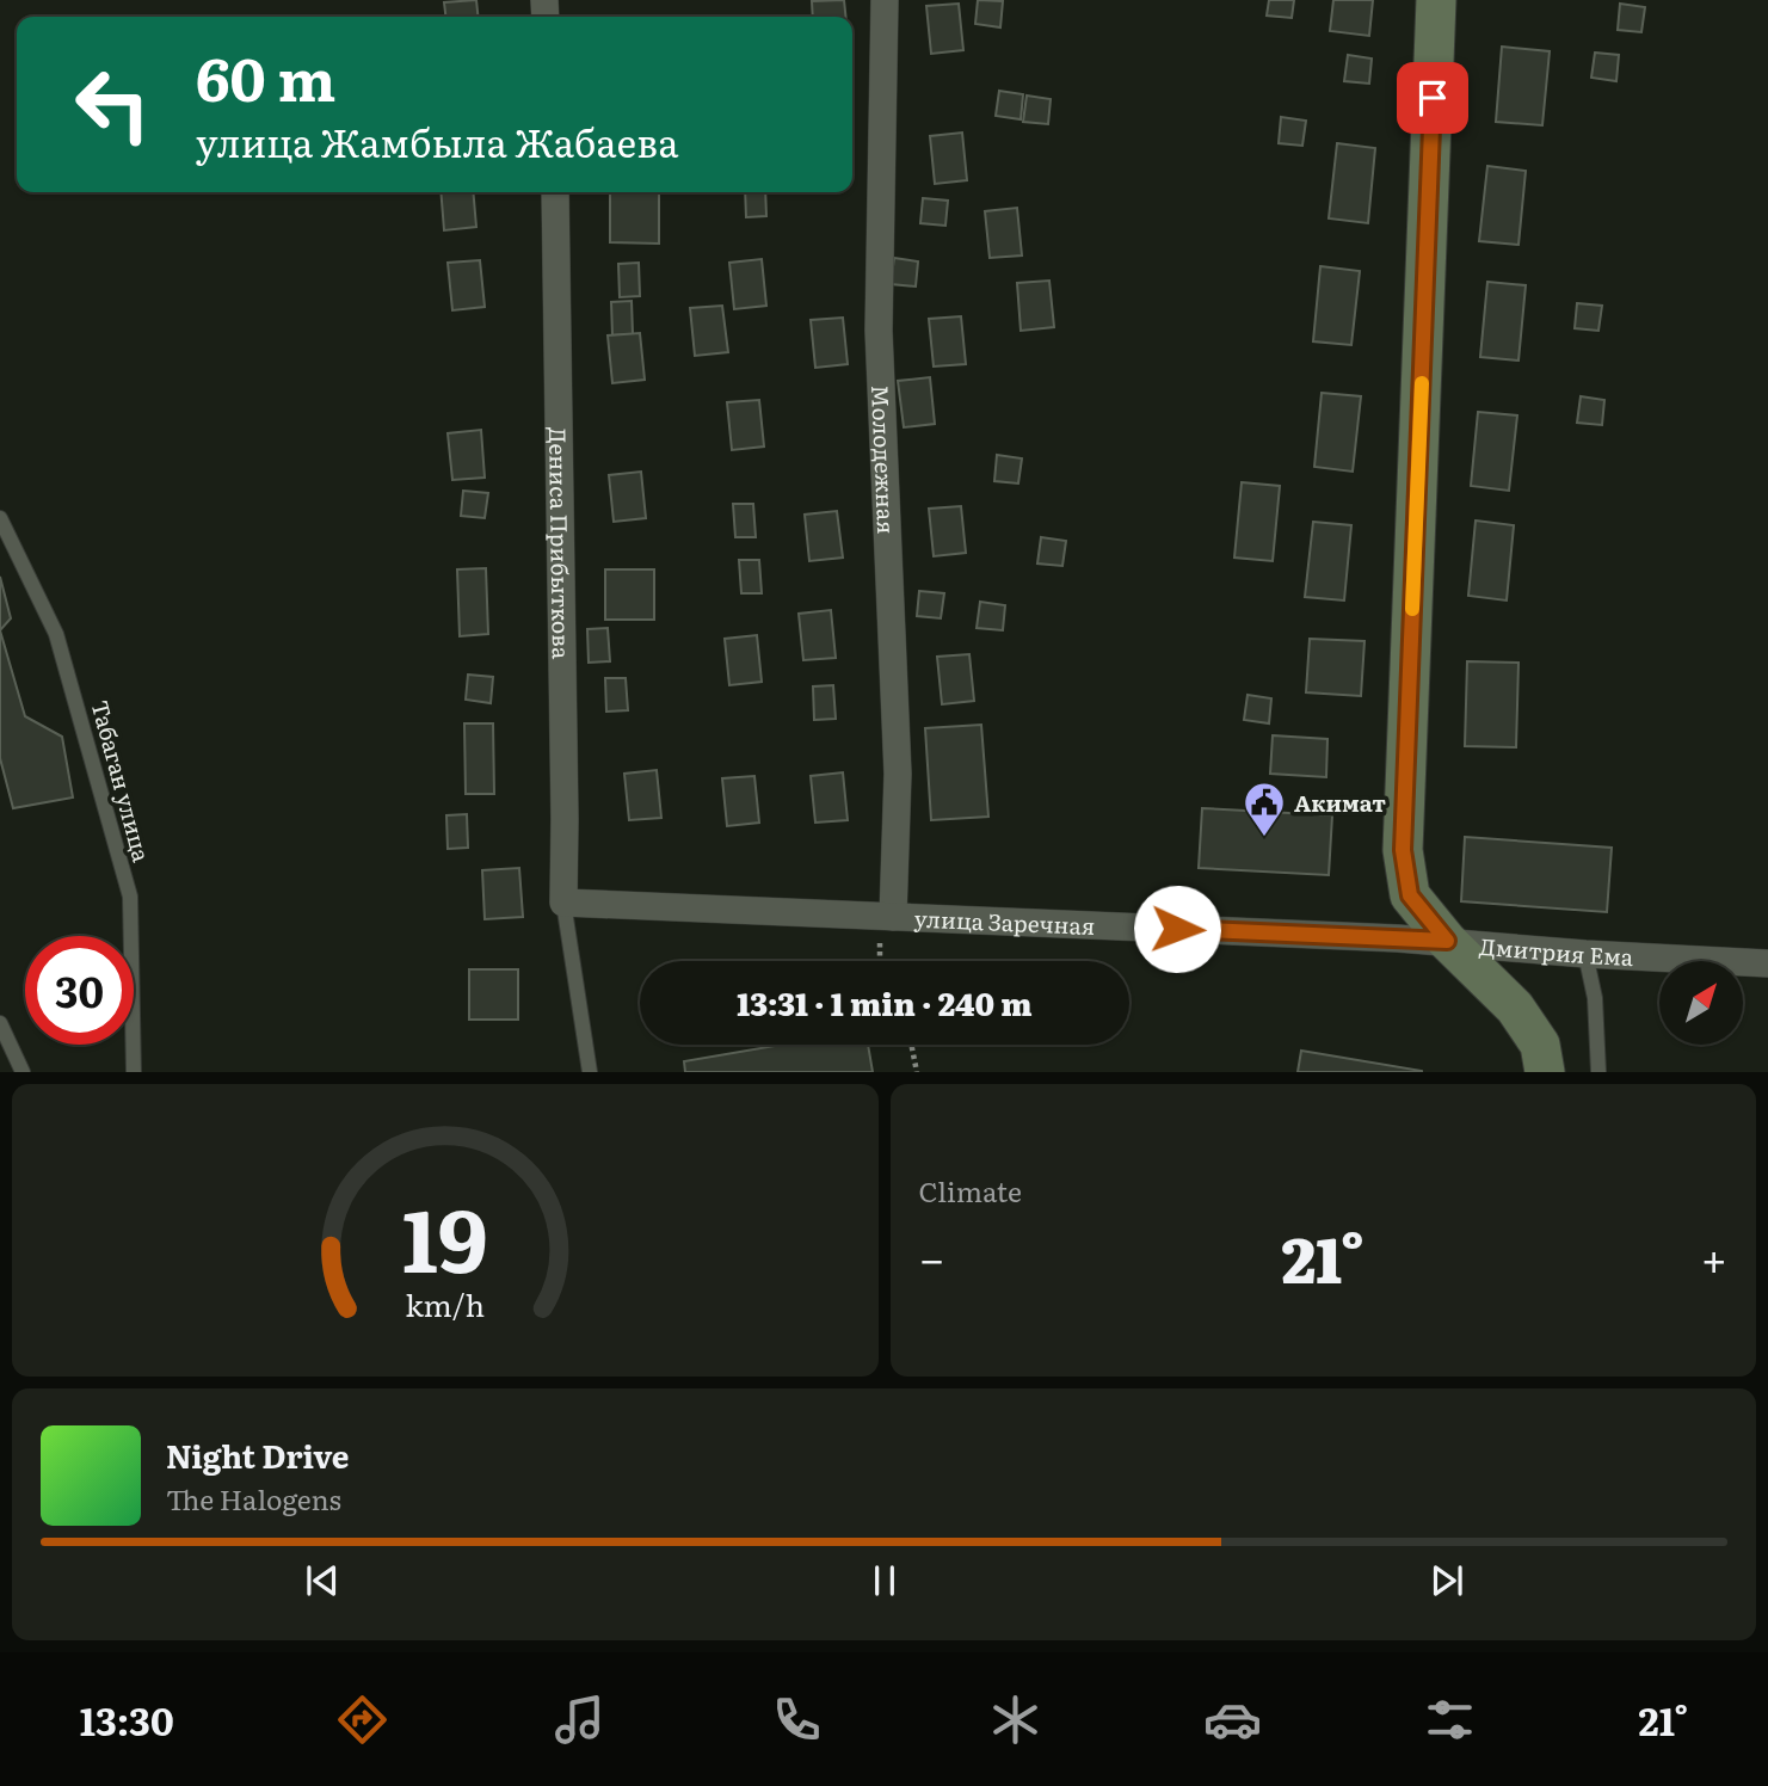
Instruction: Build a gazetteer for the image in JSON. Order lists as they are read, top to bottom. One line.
{"streets":{"street":["Молодежная","Дениса Прибыткова","улица Заречная","Дмитрия Ема"],"lane":["Табаган улица"]},"crossings":[["Молодежная","улица Заречная"],["Дениса Прибыткова","улица Заречная"],["улица Заречная","Дмитрия Ема"]],"places":{"public building":["Акимат"]},"north":"top right","page":{"turn":["60 m","улица Жамбыла Жабаева"],"limit":"30","trip":"13:31 · 1 min · 240 m","tile":"Climate","heat":["−","21°","+"],"song":["Night Drive","The Halogens"],"tabs":["13:30","21°"],"gauge":["19","km/h"]}}
